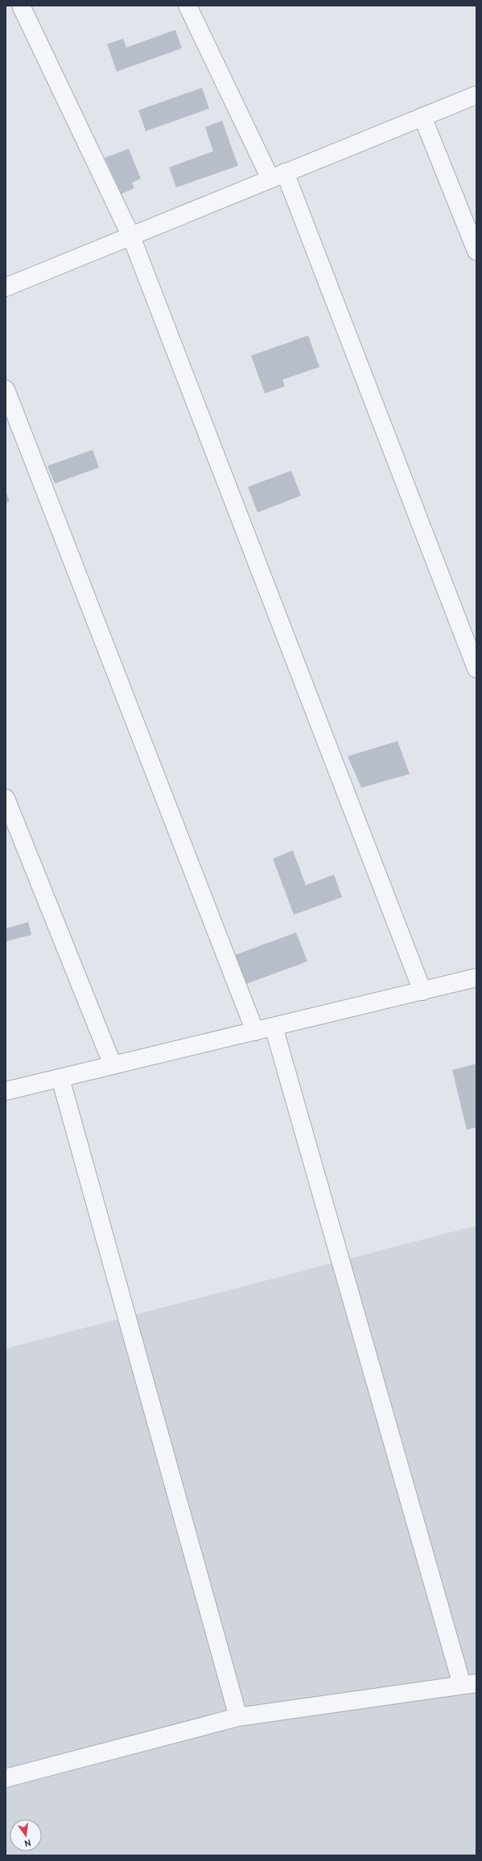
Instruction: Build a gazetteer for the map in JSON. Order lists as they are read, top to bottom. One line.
{"north":"bottom"}
